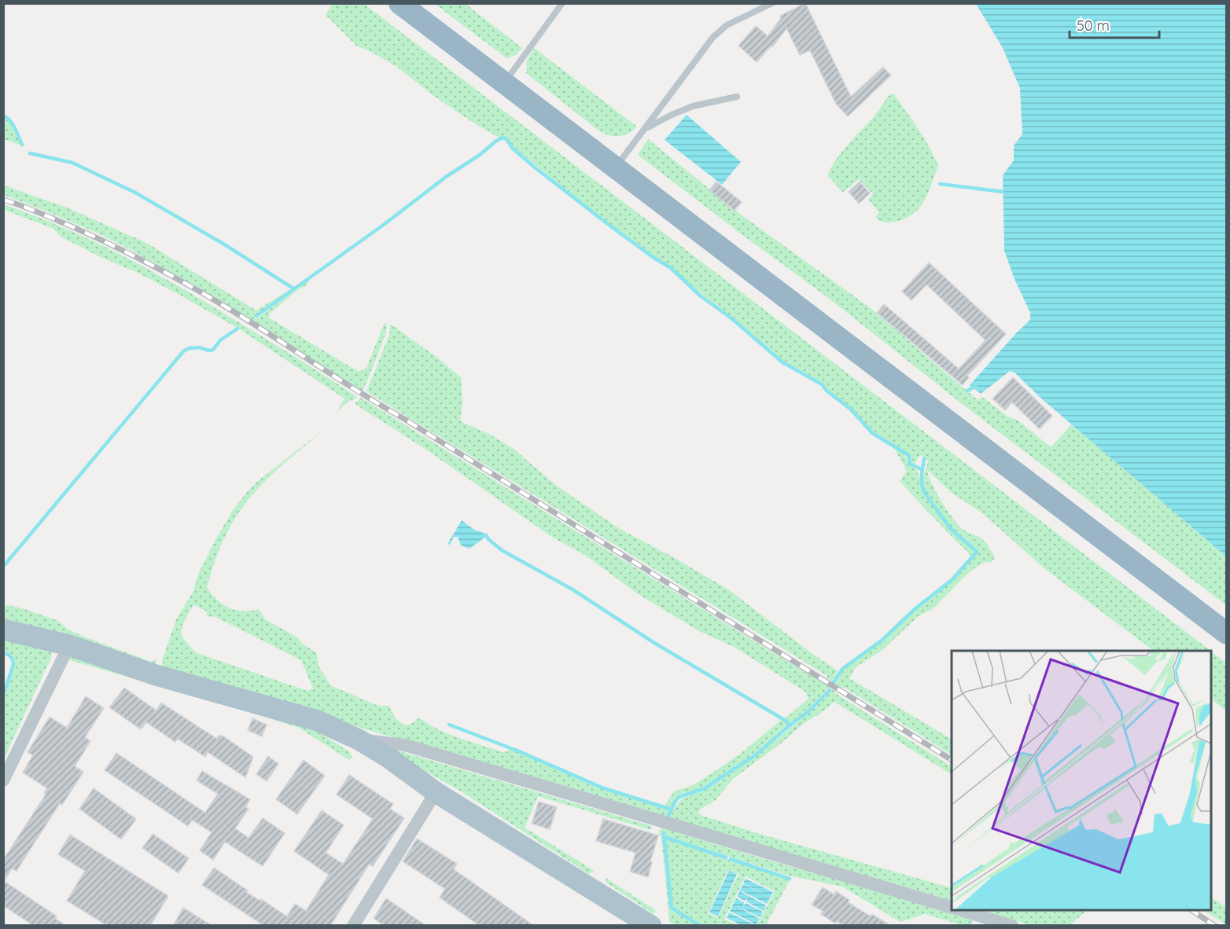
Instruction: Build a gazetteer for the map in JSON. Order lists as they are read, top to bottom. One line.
{"scale_bar":"50 m"}
